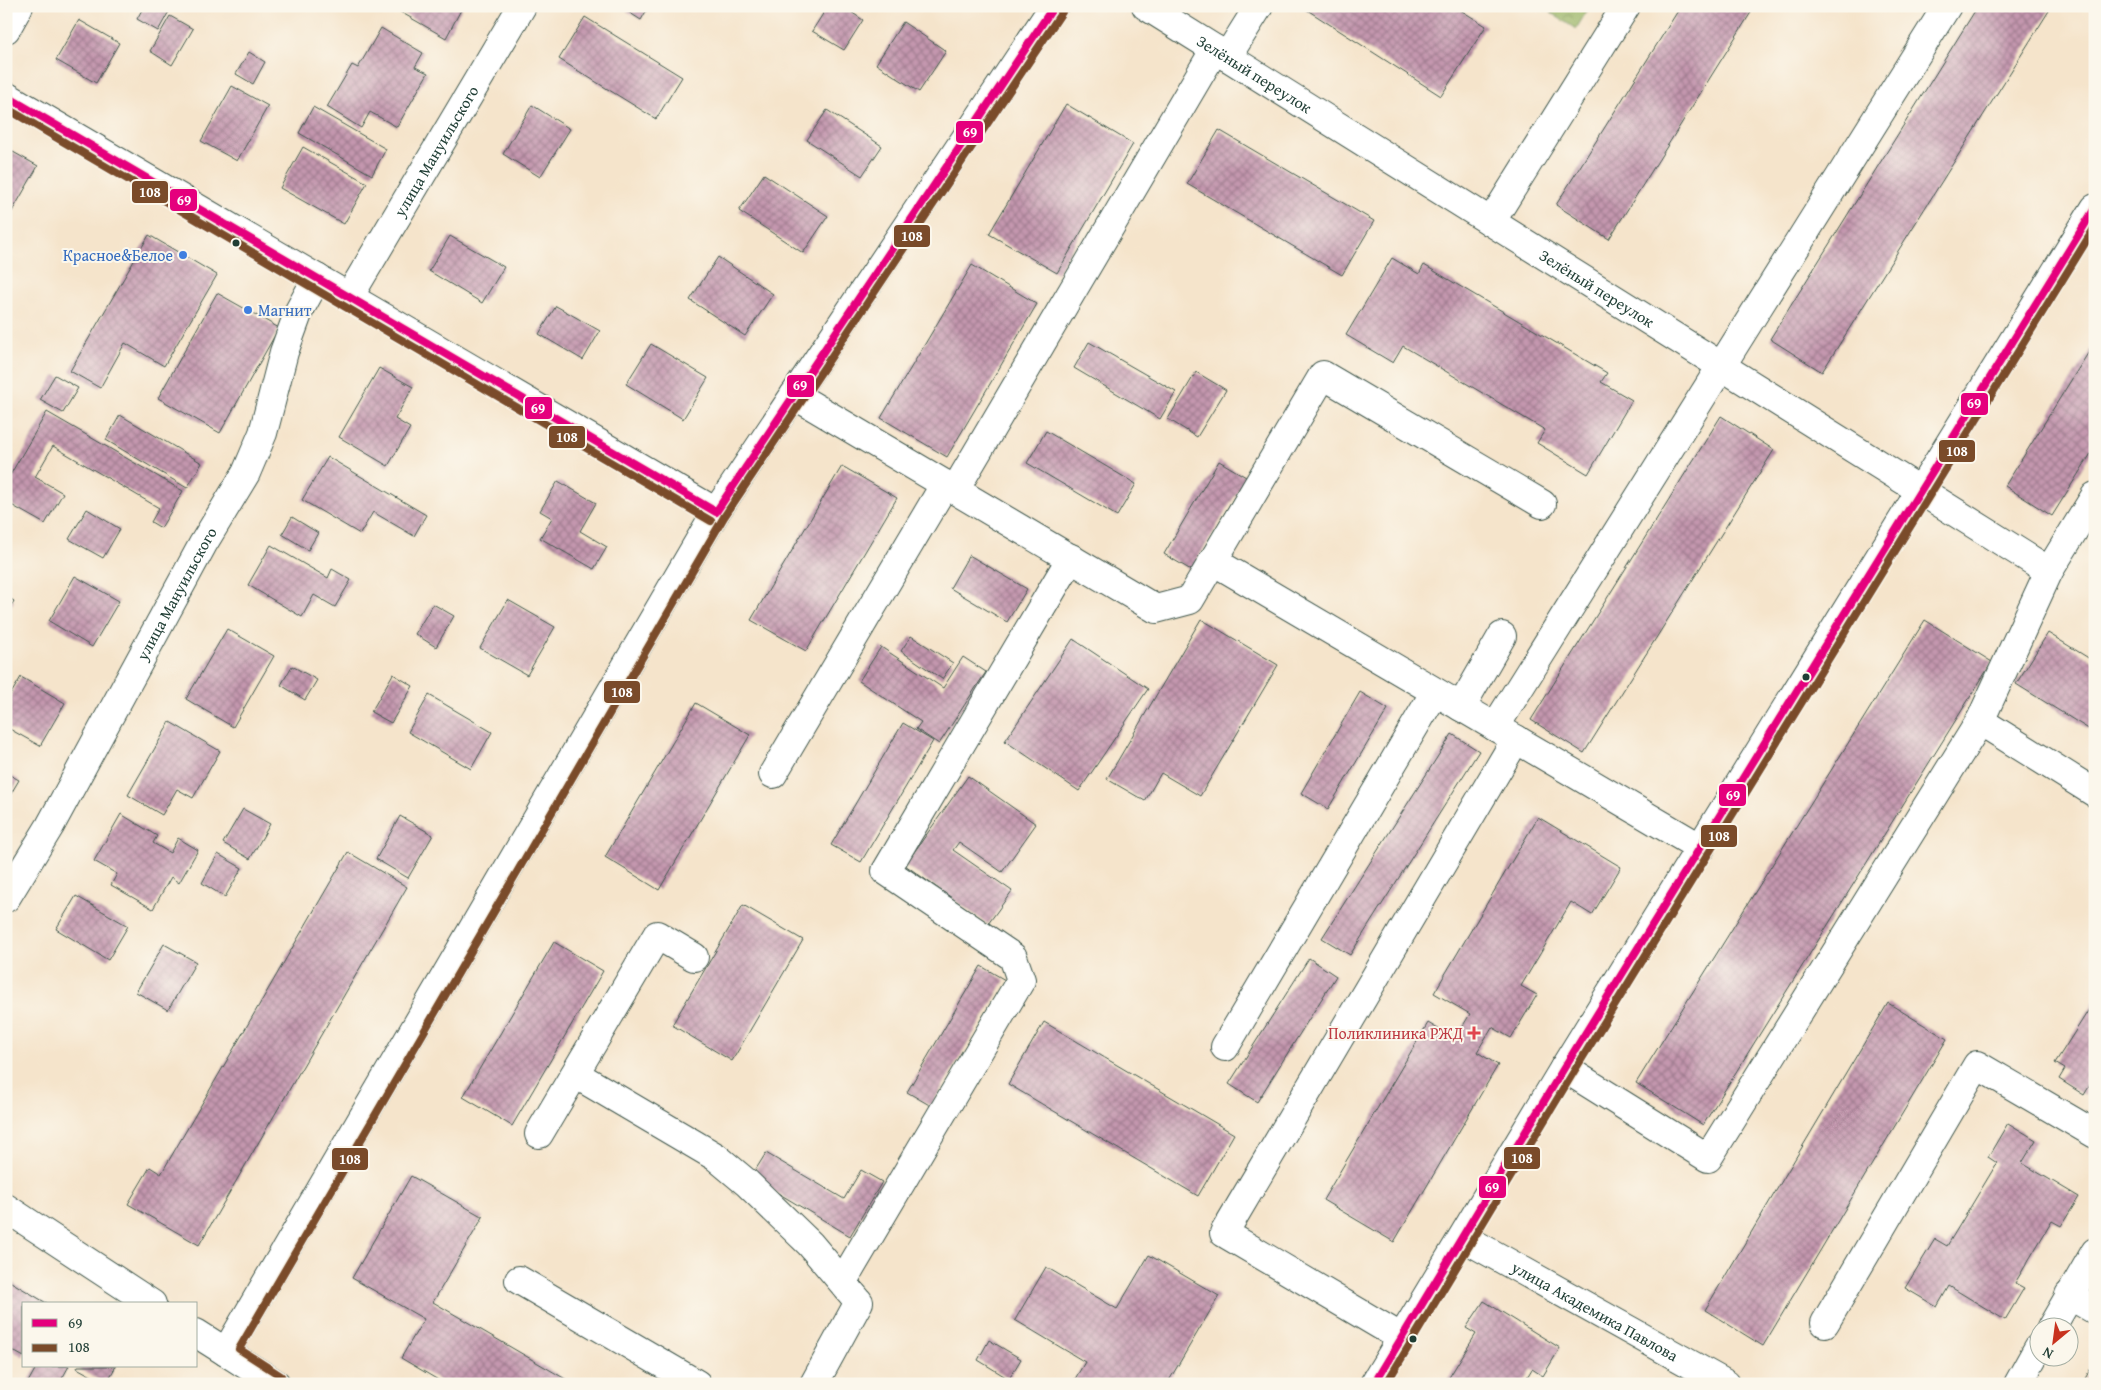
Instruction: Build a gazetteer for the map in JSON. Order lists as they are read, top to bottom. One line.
{"streets":{"street":["Зелёный переулок","улица Мануильского","улица Академика Павлова"]},"places":{"other":["Красное&Белое","Магнит"],"health":["Поликлиника РЖД"]},"lines":["transit line 69","transit line 108"],"legend":["69","108"],"north":"bottom left"}
